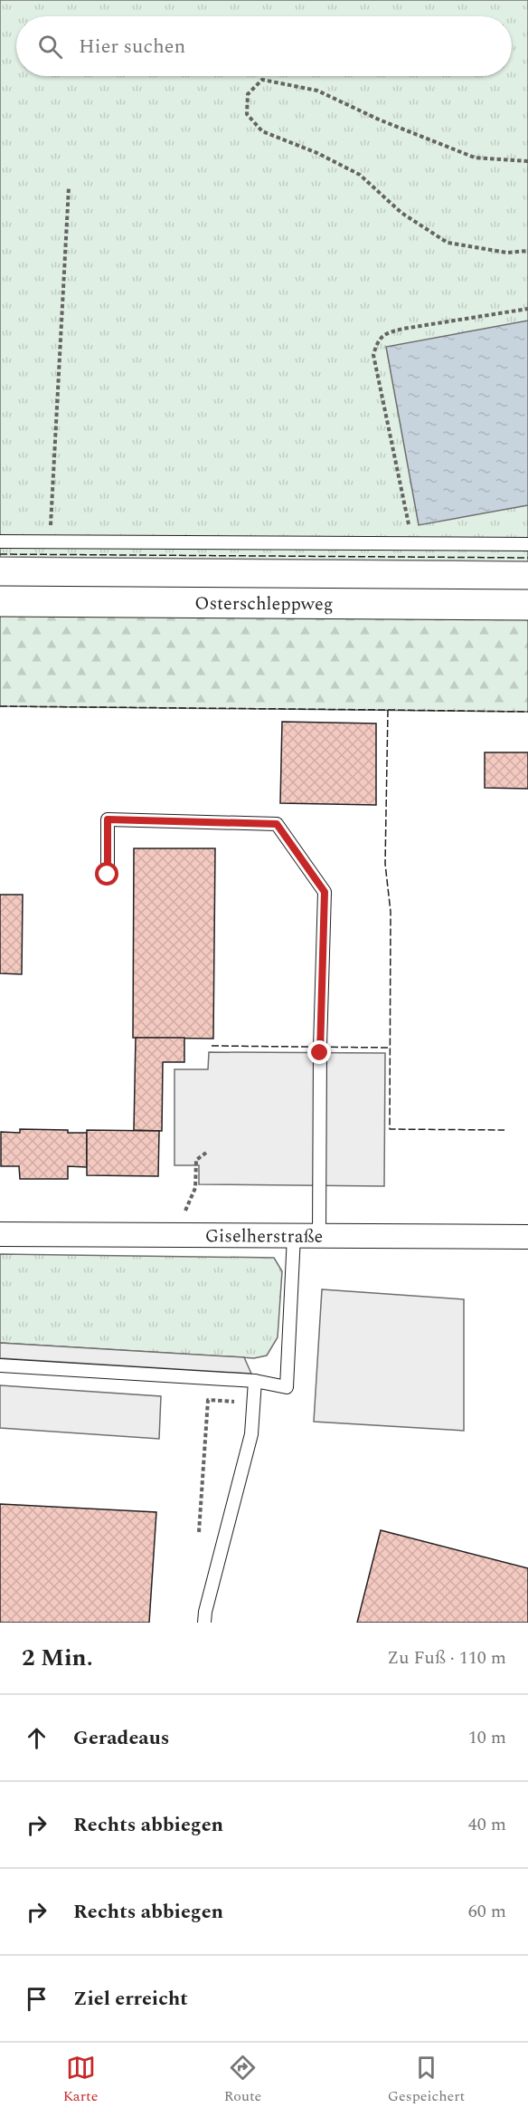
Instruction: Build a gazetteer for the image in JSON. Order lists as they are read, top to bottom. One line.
{"streets":{"street":["Osterschleppweg","Giselherstraße"]},"page":{"search":"Hier suchen","heading":["2 Min.","Zu Fuß · 110 m"],"list":[["Geradeaus","10 m"],["Rechts abbiegen","40 m"],["Rechts abbiegen","60 m"],"Ziel erreicht"],"nav":["Karte","Route","Gespeichert"]}}
